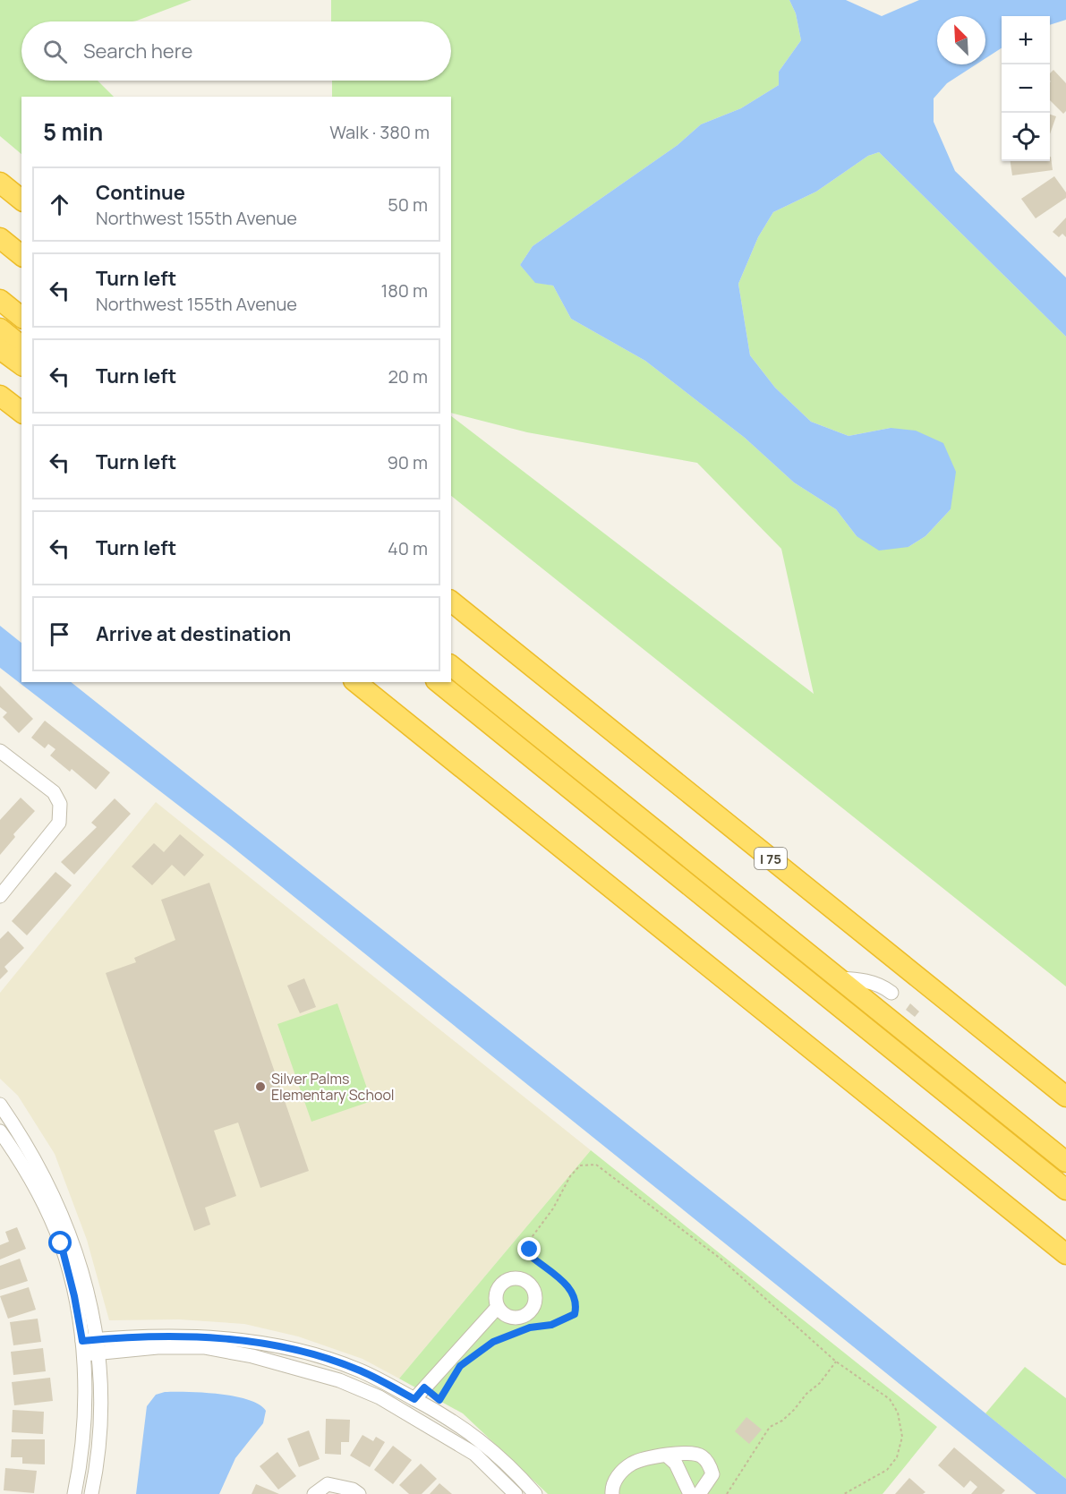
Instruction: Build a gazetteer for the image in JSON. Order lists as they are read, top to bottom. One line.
{"streets":{"highway":["I 75"]},"places":["Silver Palms Elementary School"],"north":"top left","page":{"map_buttons":["+","−"],"search":"Search here","heading":["5 min","Walk · 380 m"],"list":[["Continue","Northwest 155th Avenue","50 m"],["Turn left","Northwest 155th Avenue","180 m"],["Turn left","20 m"],["Turn left","90 m"],["Turn left","40 m"],"Arrive at destination"]}}
